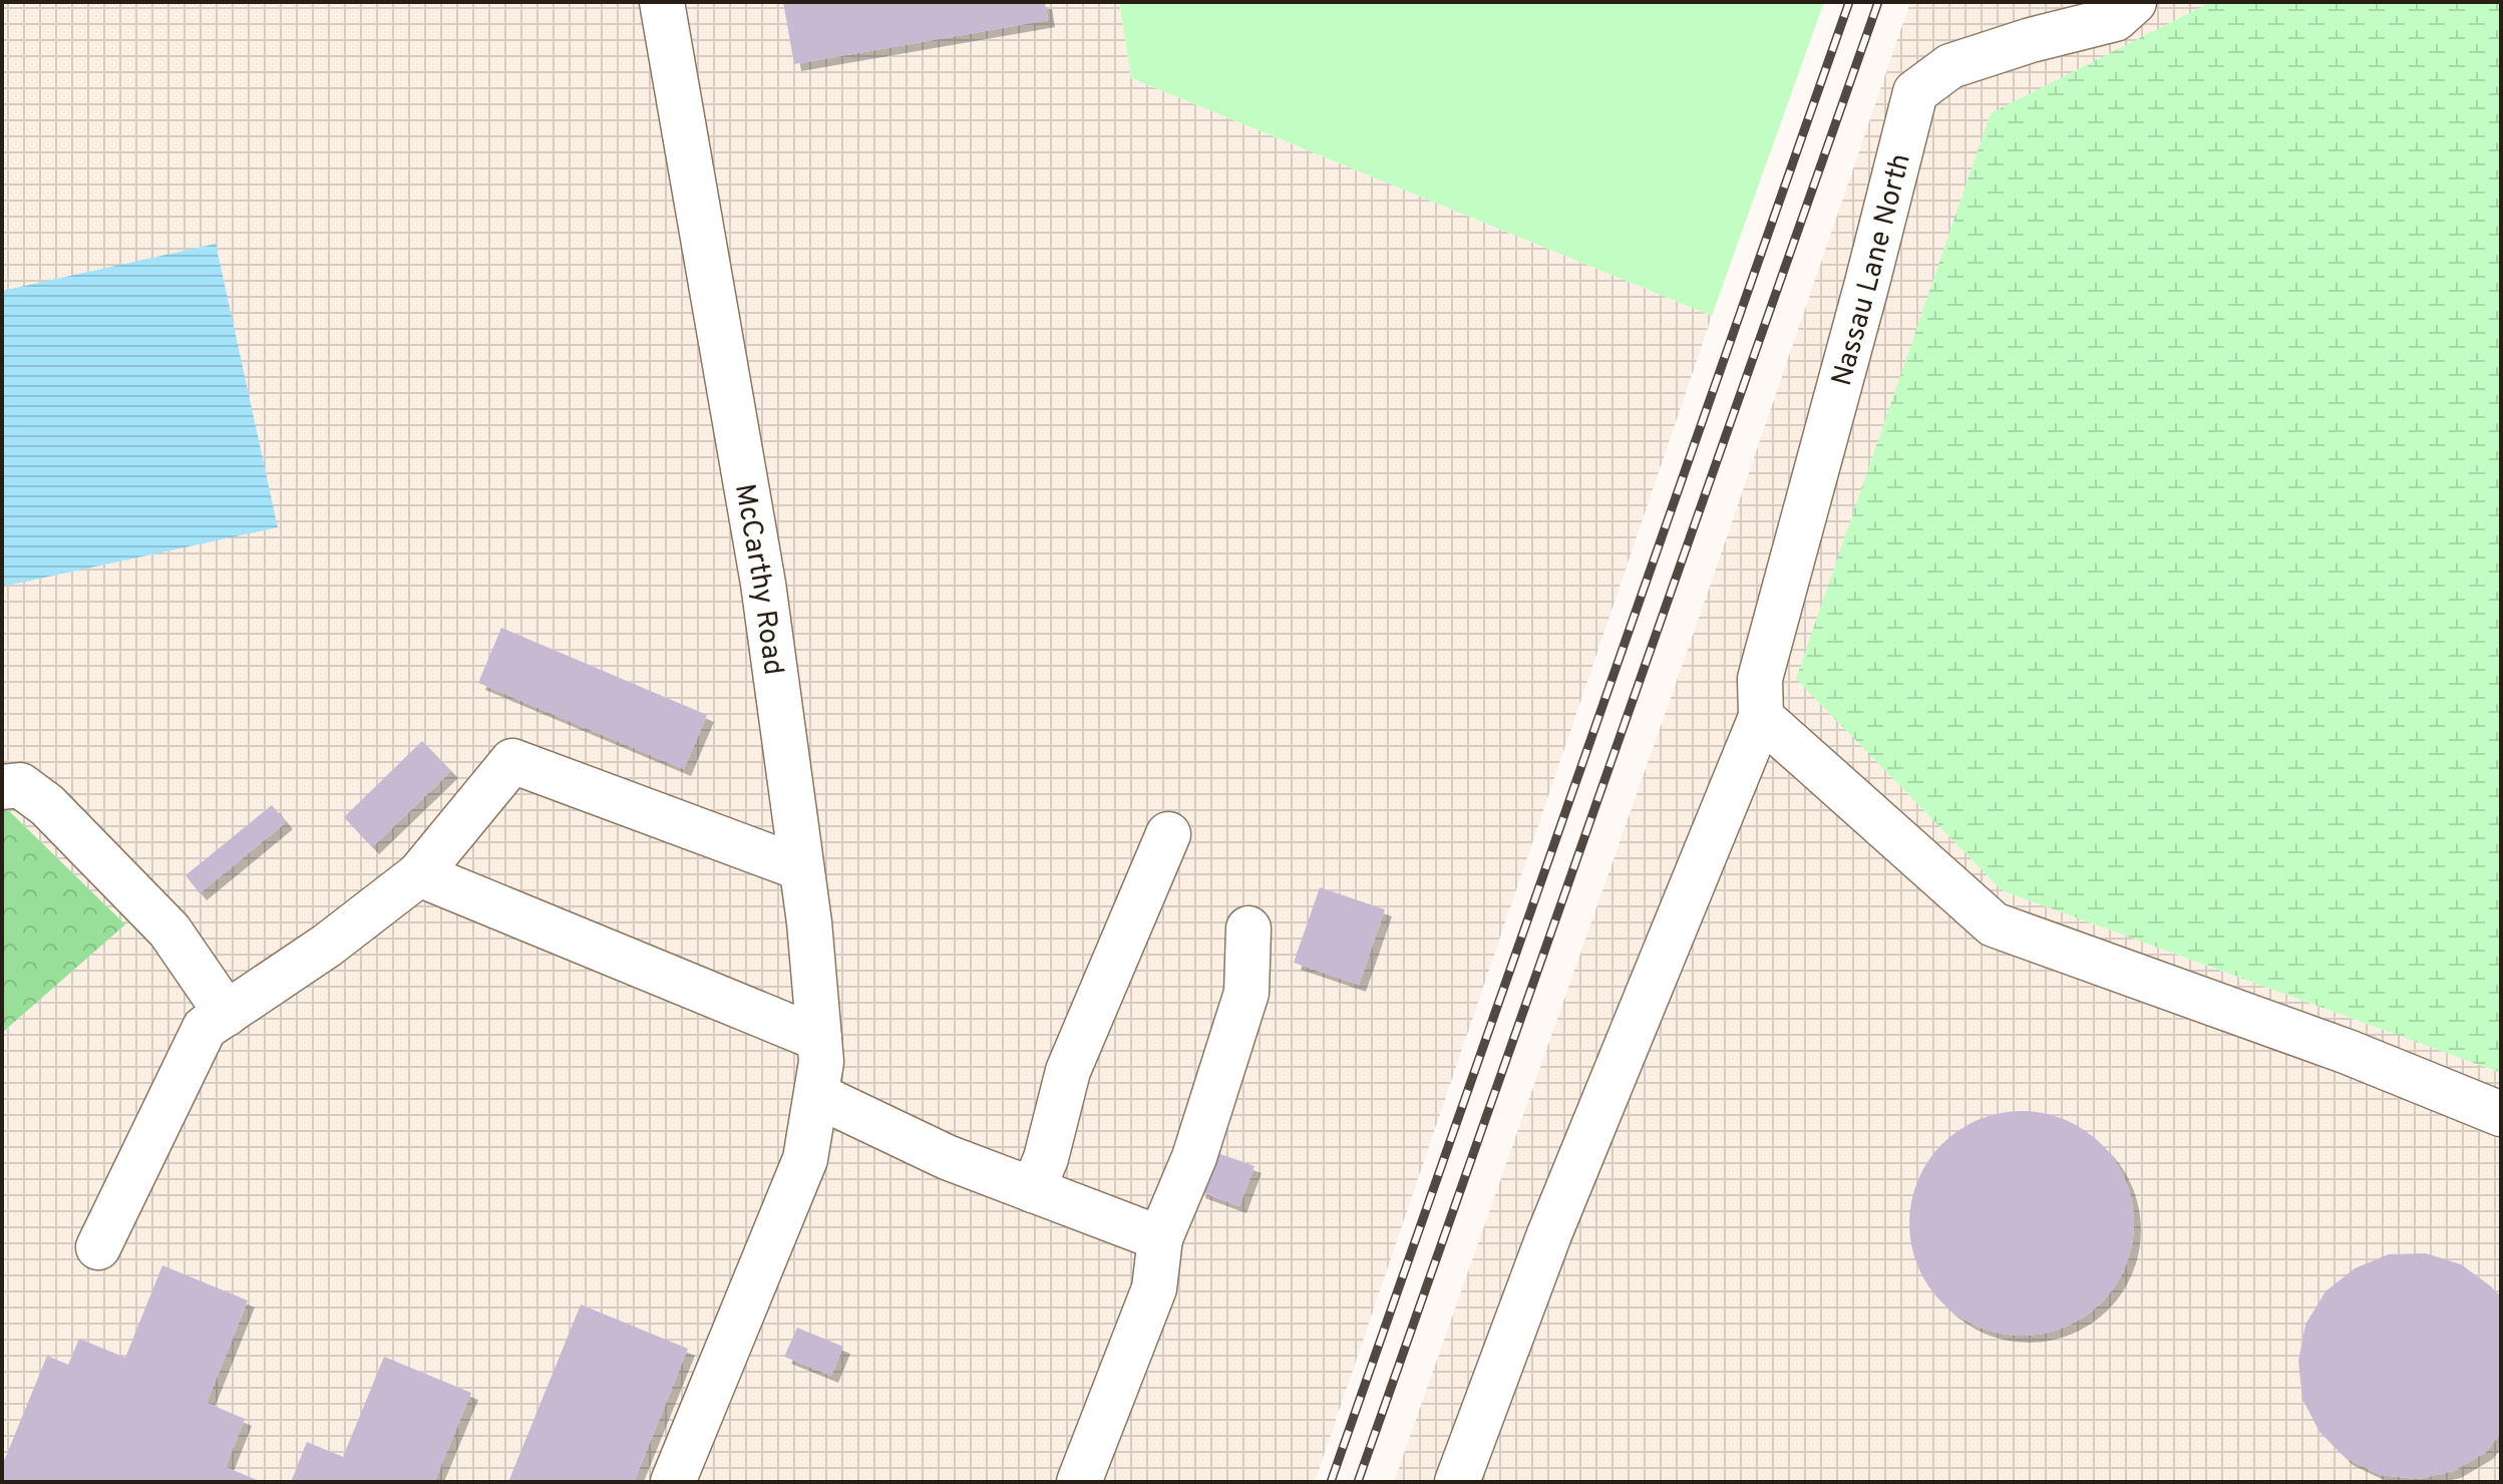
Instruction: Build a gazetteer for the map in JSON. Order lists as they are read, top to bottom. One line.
{"streets":{"street":["Nassau Lane North","McCarthy Road"]}}
